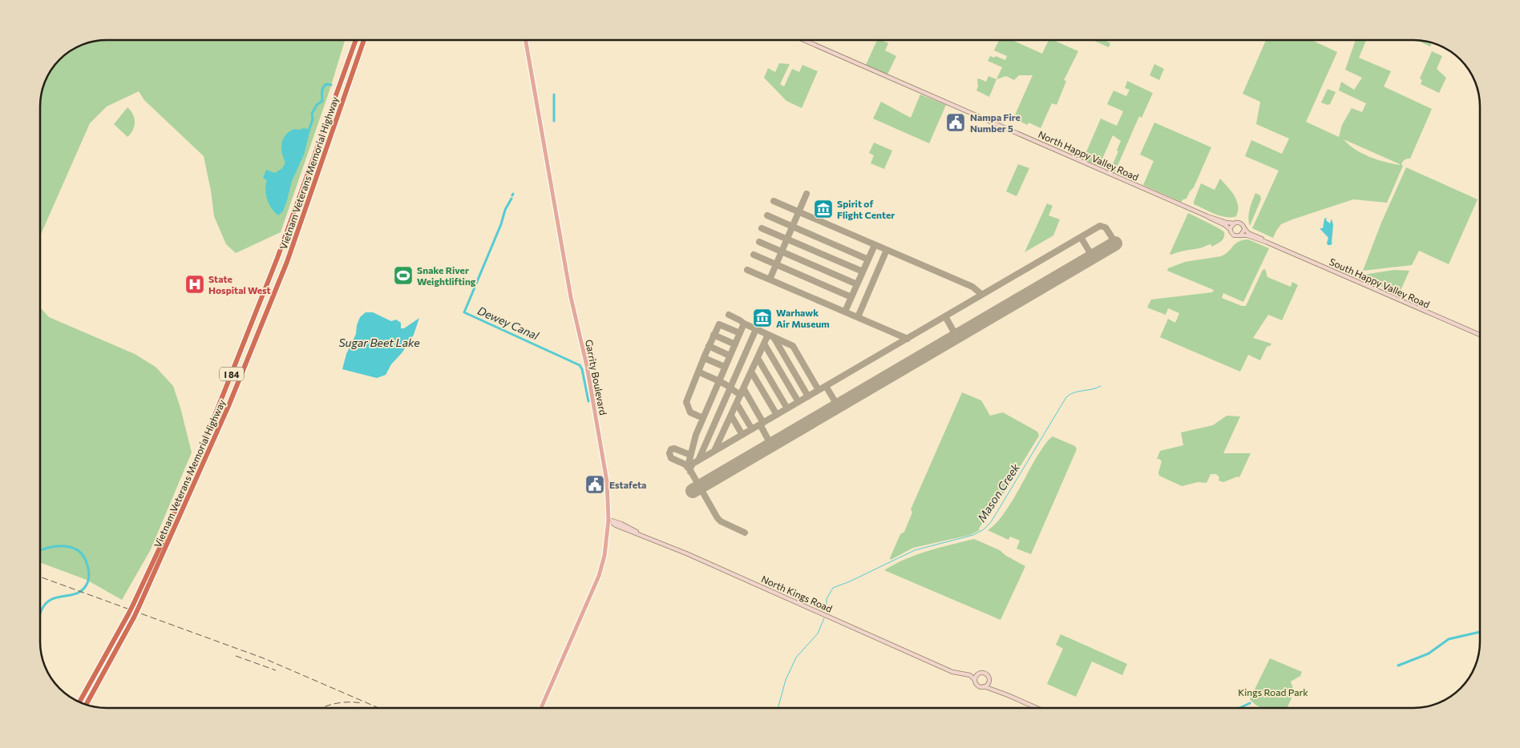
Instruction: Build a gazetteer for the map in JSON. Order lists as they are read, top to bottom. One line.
{"streets":{"highway":["Vietnam Veterans Memorial Highway","I 84"],"main road":["North Happy Valley Road","South Happy Valley Road","Garrity Boulevard","North Kings Road"]},"crossings":[["Garrity Boulevard","North Kings Road"]],"water":["Dewey Canal","Sugar Beet Lake","Mason Creek"],"parks":["Kings Road Park"],"places":{"public building":["Nampa Fire Number 5","Estafeta"],"museum":["Spirit of Flight Center","Warhawk Air Museum"],"sports":["Snake River Weightlifting"],"hospital":["State Hospital West"]}}
